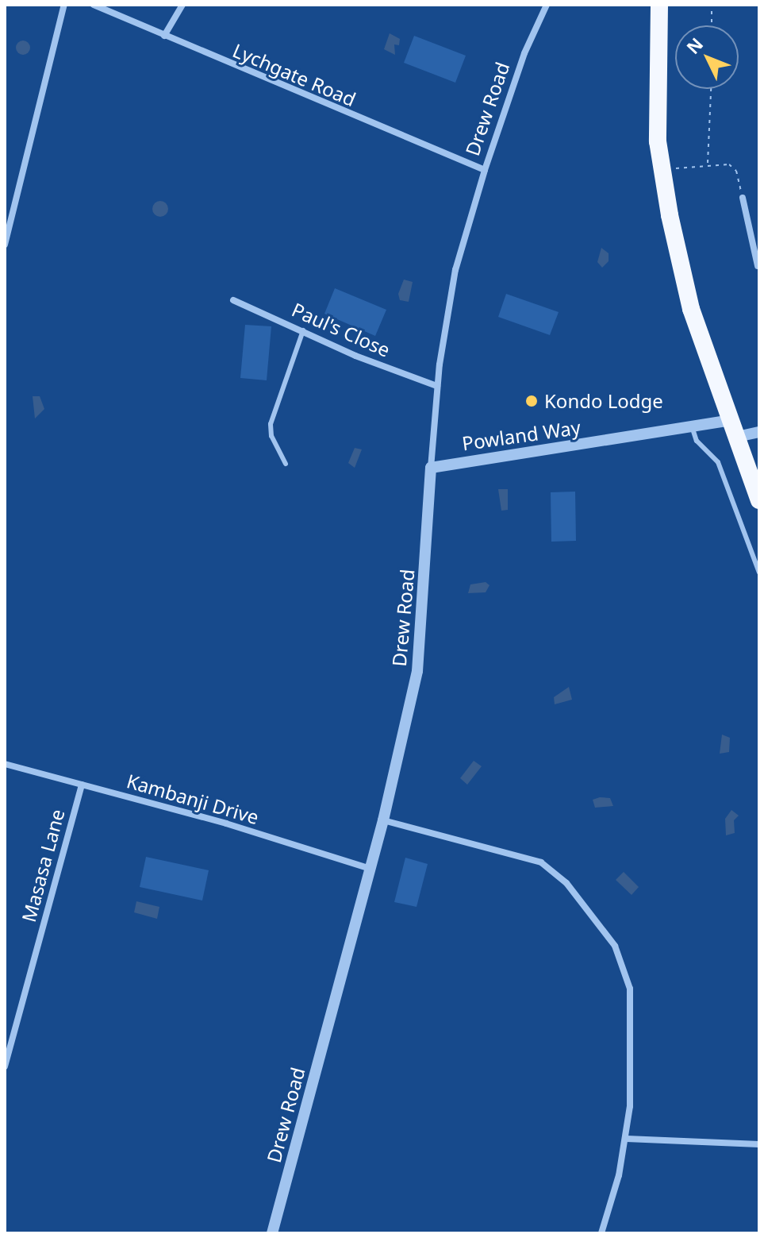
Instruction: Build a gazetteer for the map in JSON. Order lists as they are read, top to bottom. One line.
{"streets":{"street":["Lychgate Road","Drew Road","Paul's Close","Powland Way","Kambanji Drive","Masasa Lane"]},"crossings":[["Lychgate Road","Drew Road"],["Drew Road","Paul's Close"],["Drew Road","Powland Way"],["Drew Road","Kambanji Drive"],["Kambanji Drive","Masasa Lane"]],"places":["Kondo Lodge"],"north":"top left"}
